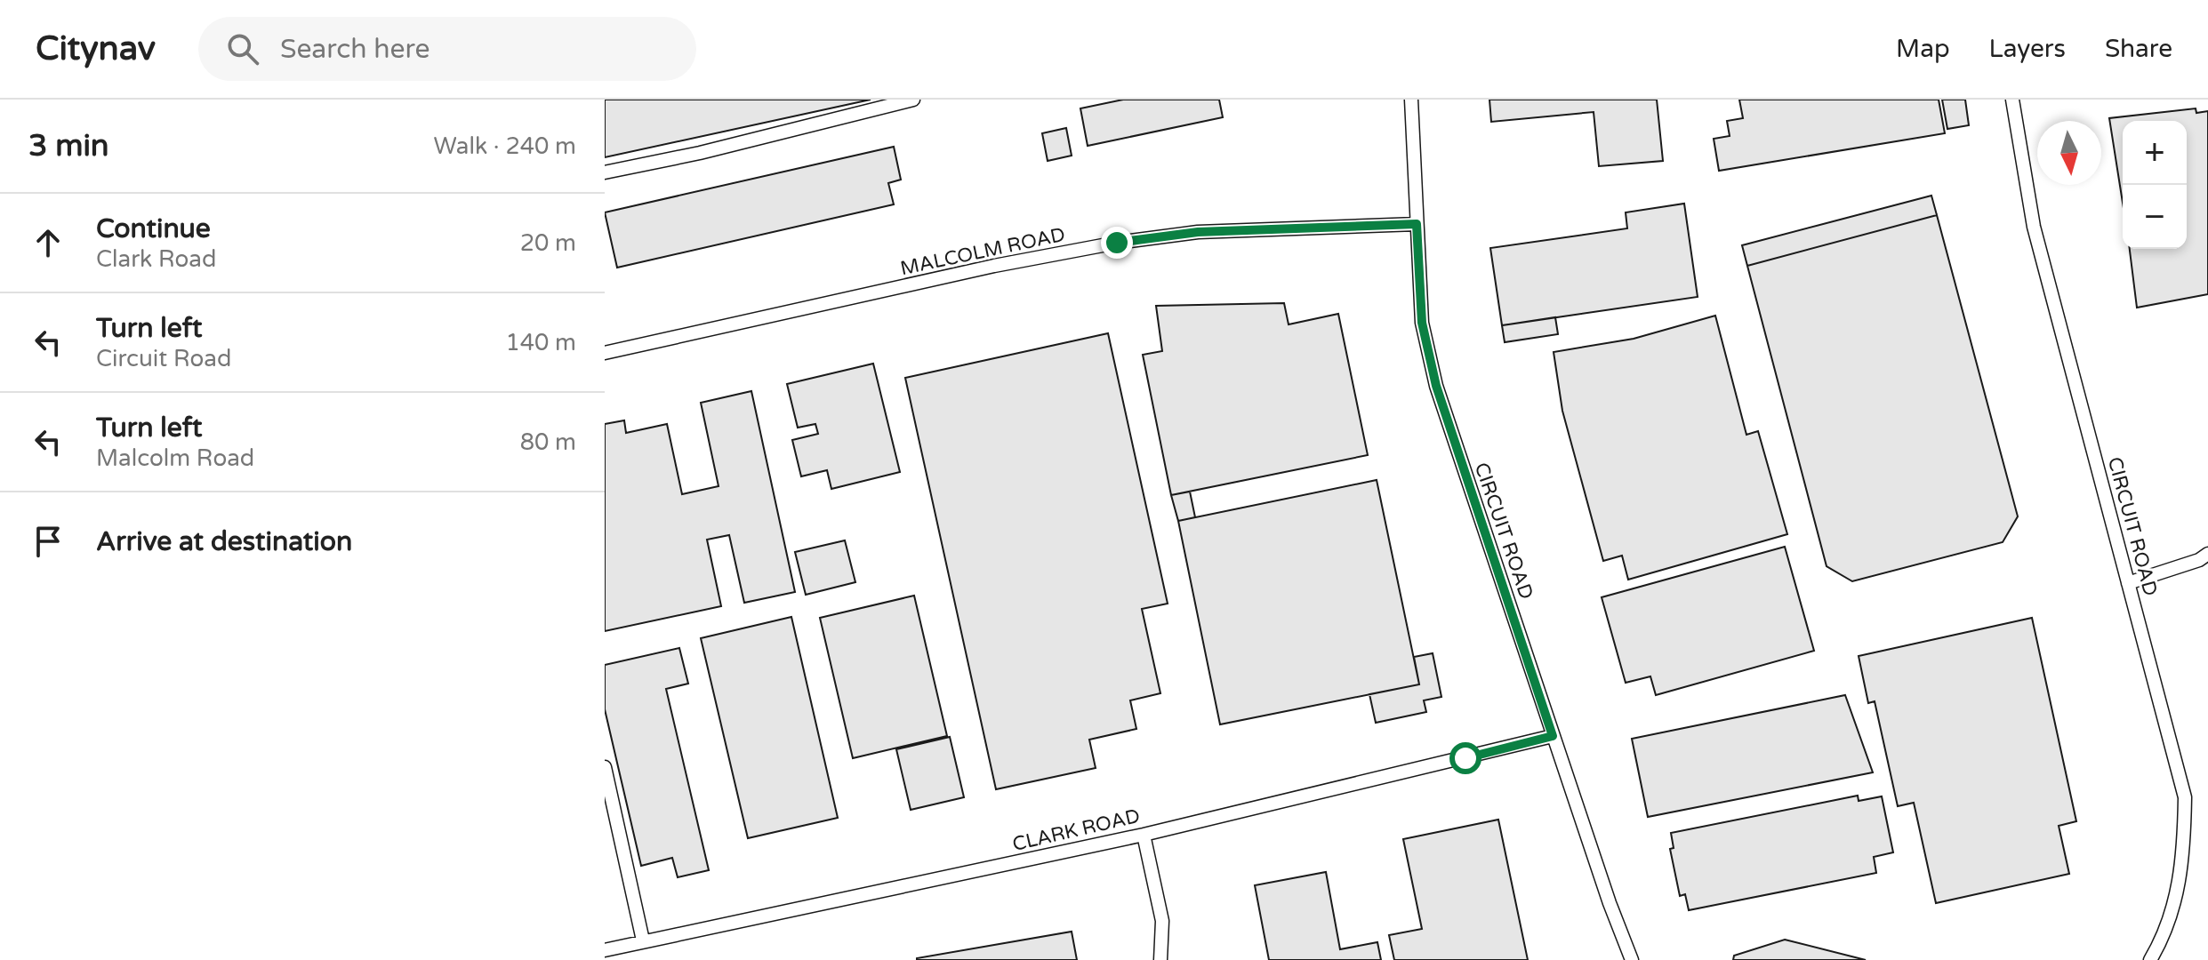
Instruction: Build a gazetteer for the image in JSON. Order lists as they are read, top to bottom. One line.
{"streets":{"lane":["MALCOLM ROAD","CIRCUIT ROAD","CLARK ROAD"]},"crossings":[["MALCOLM ROAD","CIRCUIT ROAD"],["CIRCUIT ROAD","CLARK ROAD"]],"north":"bottom","page":{"header":"Citynav","search":"Search here","nav":["Map","Layers","Share"],"heading":["3 min","Walk · 240 m"],"map_buttons":["+","−"],"list":[["Continue","Clark Road","20 m"],["Turn left","Circuit Road","140 m"],["Turn left","Malcolm Road","80 m"],"Arrive at destination"]}}
